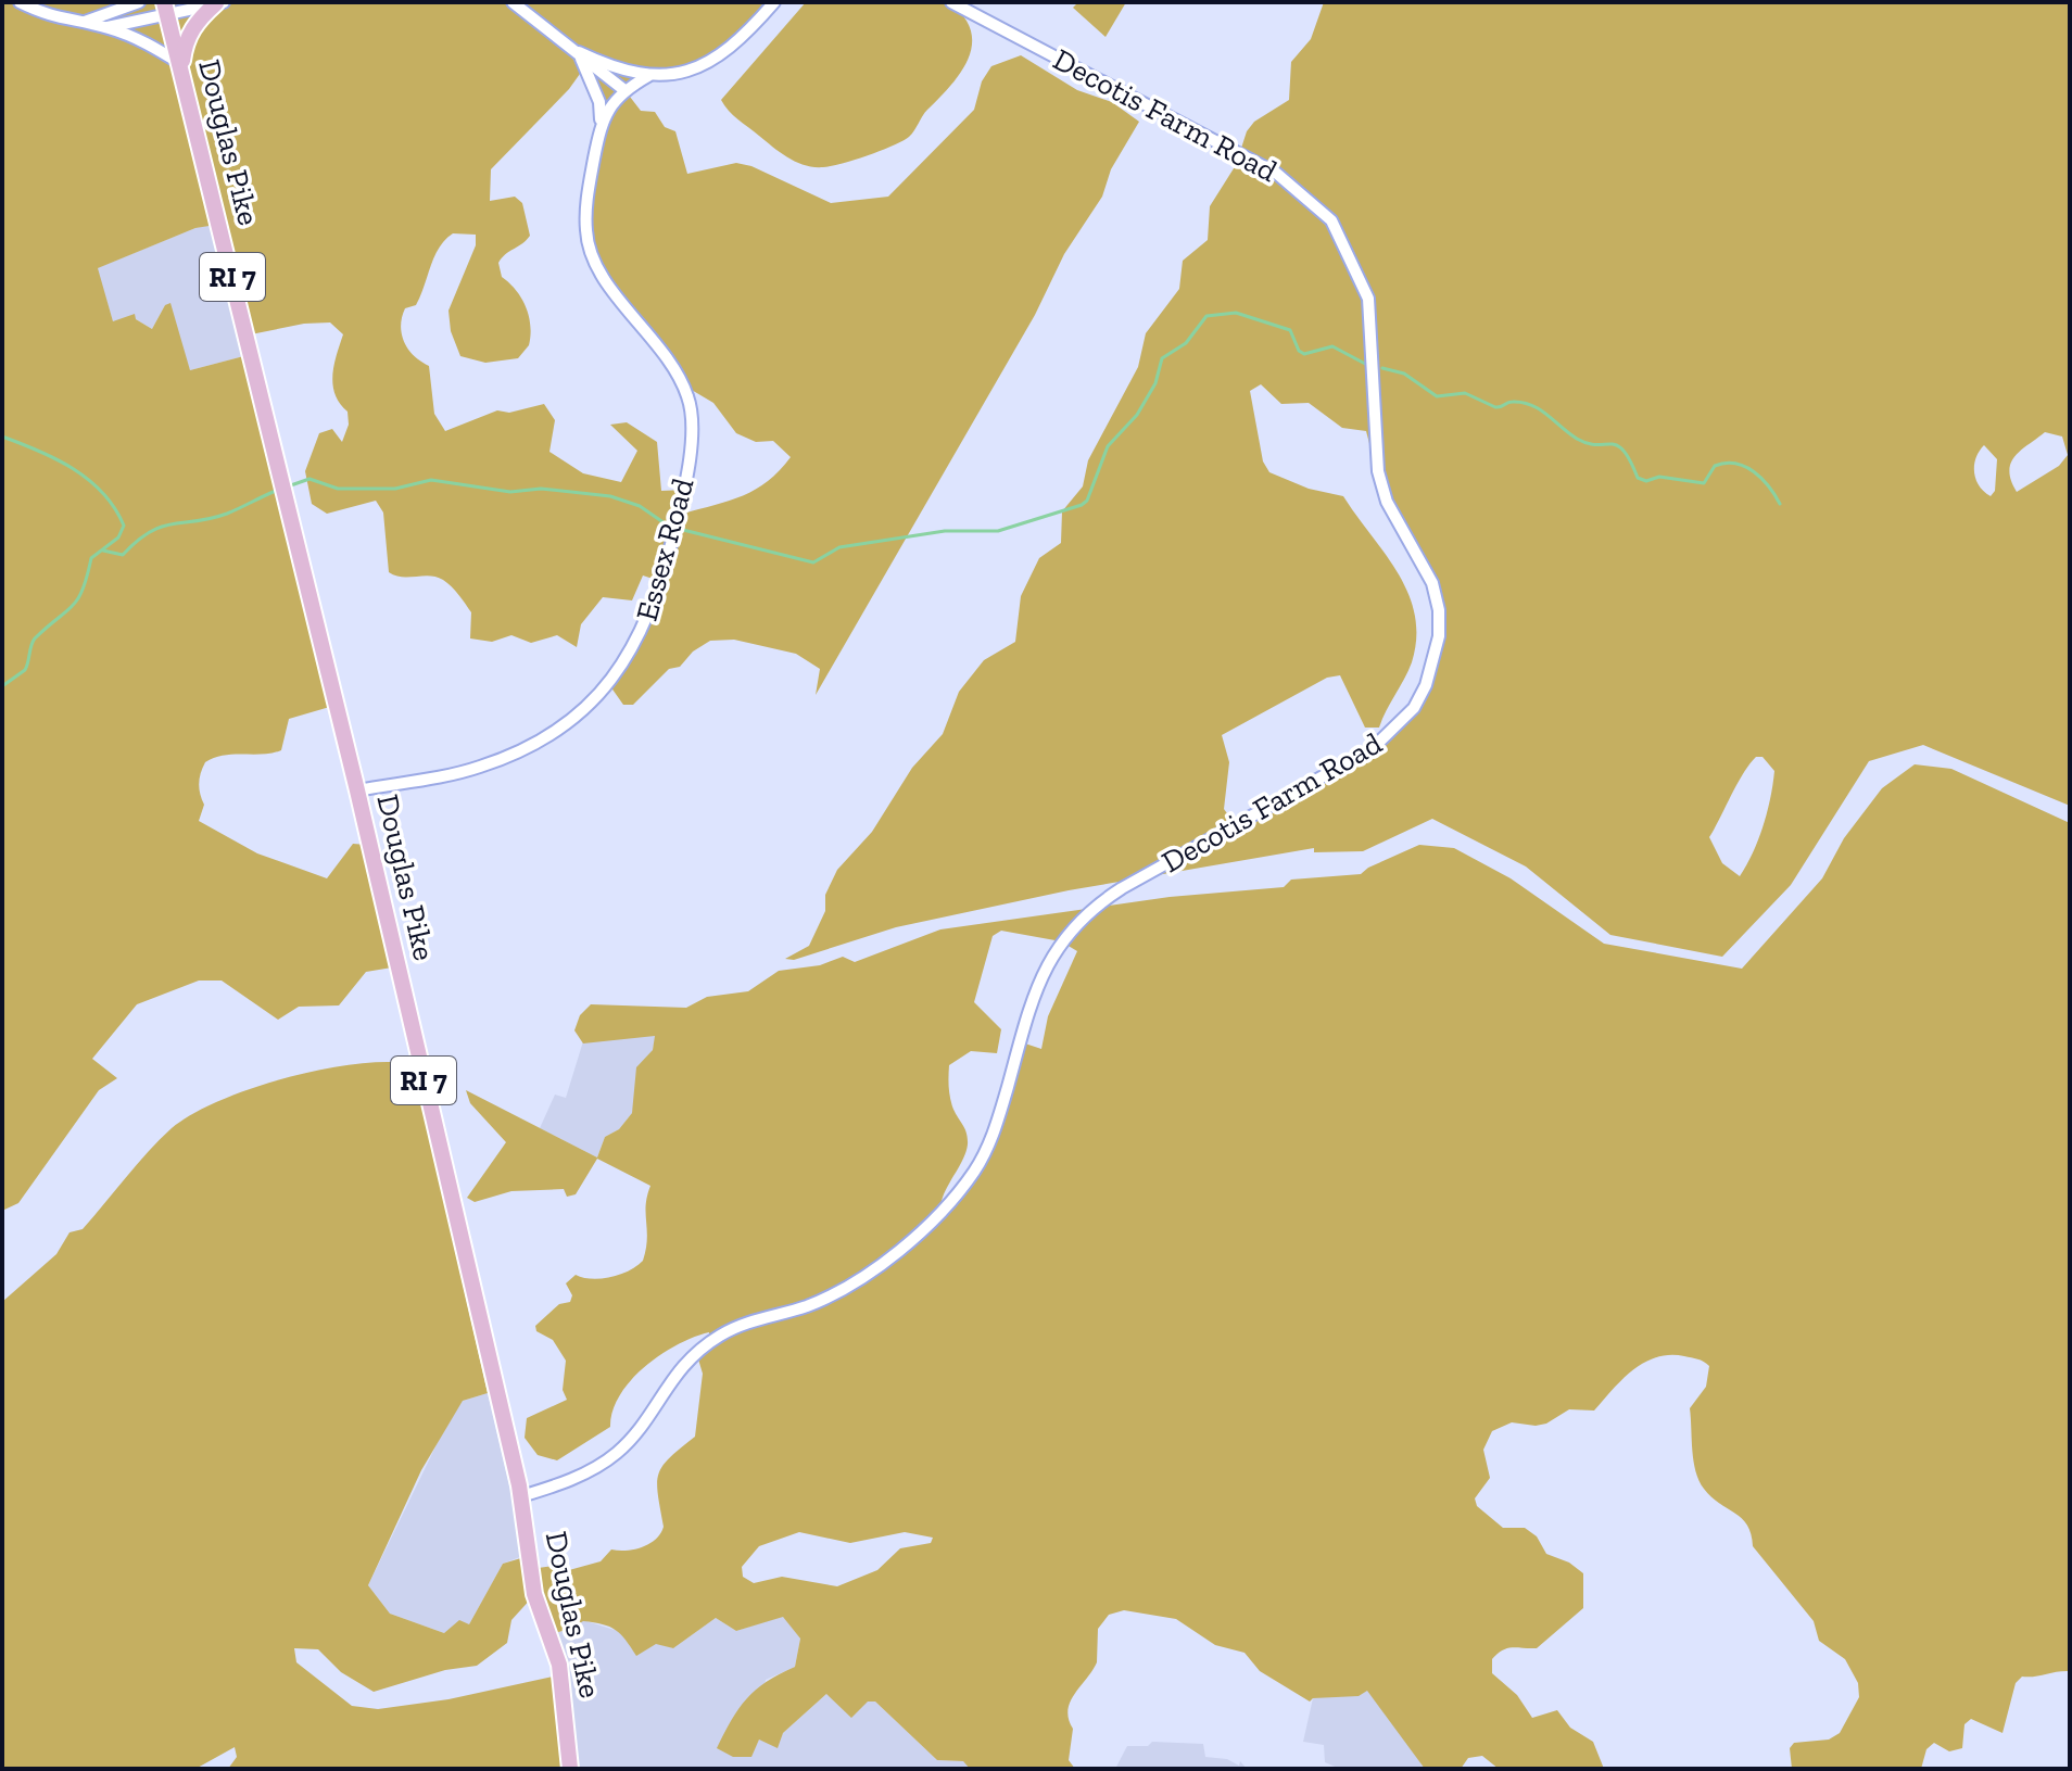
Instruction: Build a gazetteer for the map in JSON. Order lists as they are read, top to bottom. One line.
{"streets":{"main road":["Douglas Pike","RI 7"],"street":["Decotis Farm Road","Essex Road"]},"crossings":[["Decotis Farm Road","Douglas Pike"],["Douglas Pike","Essex Road"]]}
